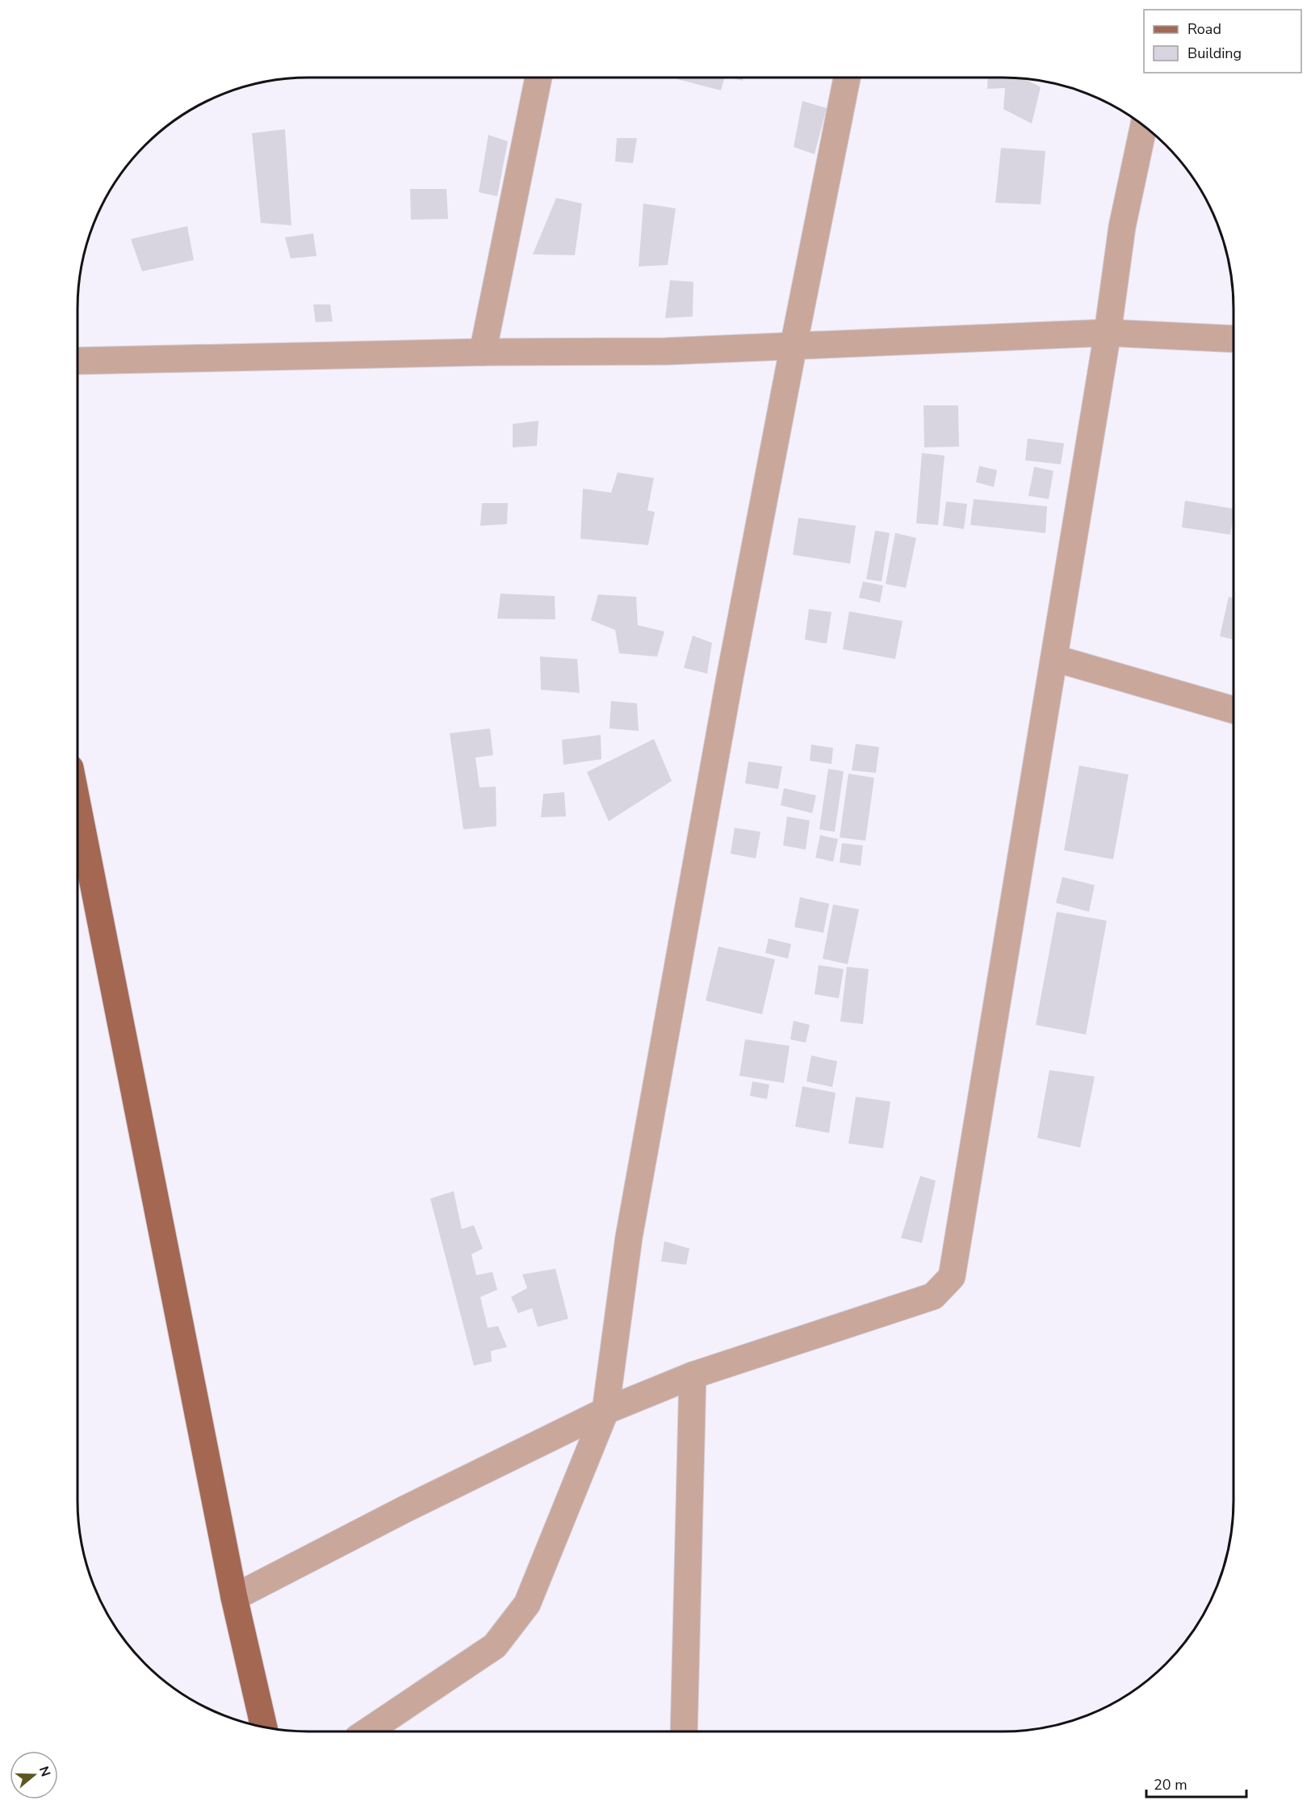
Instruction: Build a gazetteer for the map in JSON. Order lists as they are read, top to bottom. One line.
{"legend":["Road","Building"],"scale_bar":"20 m","north":"right"}
